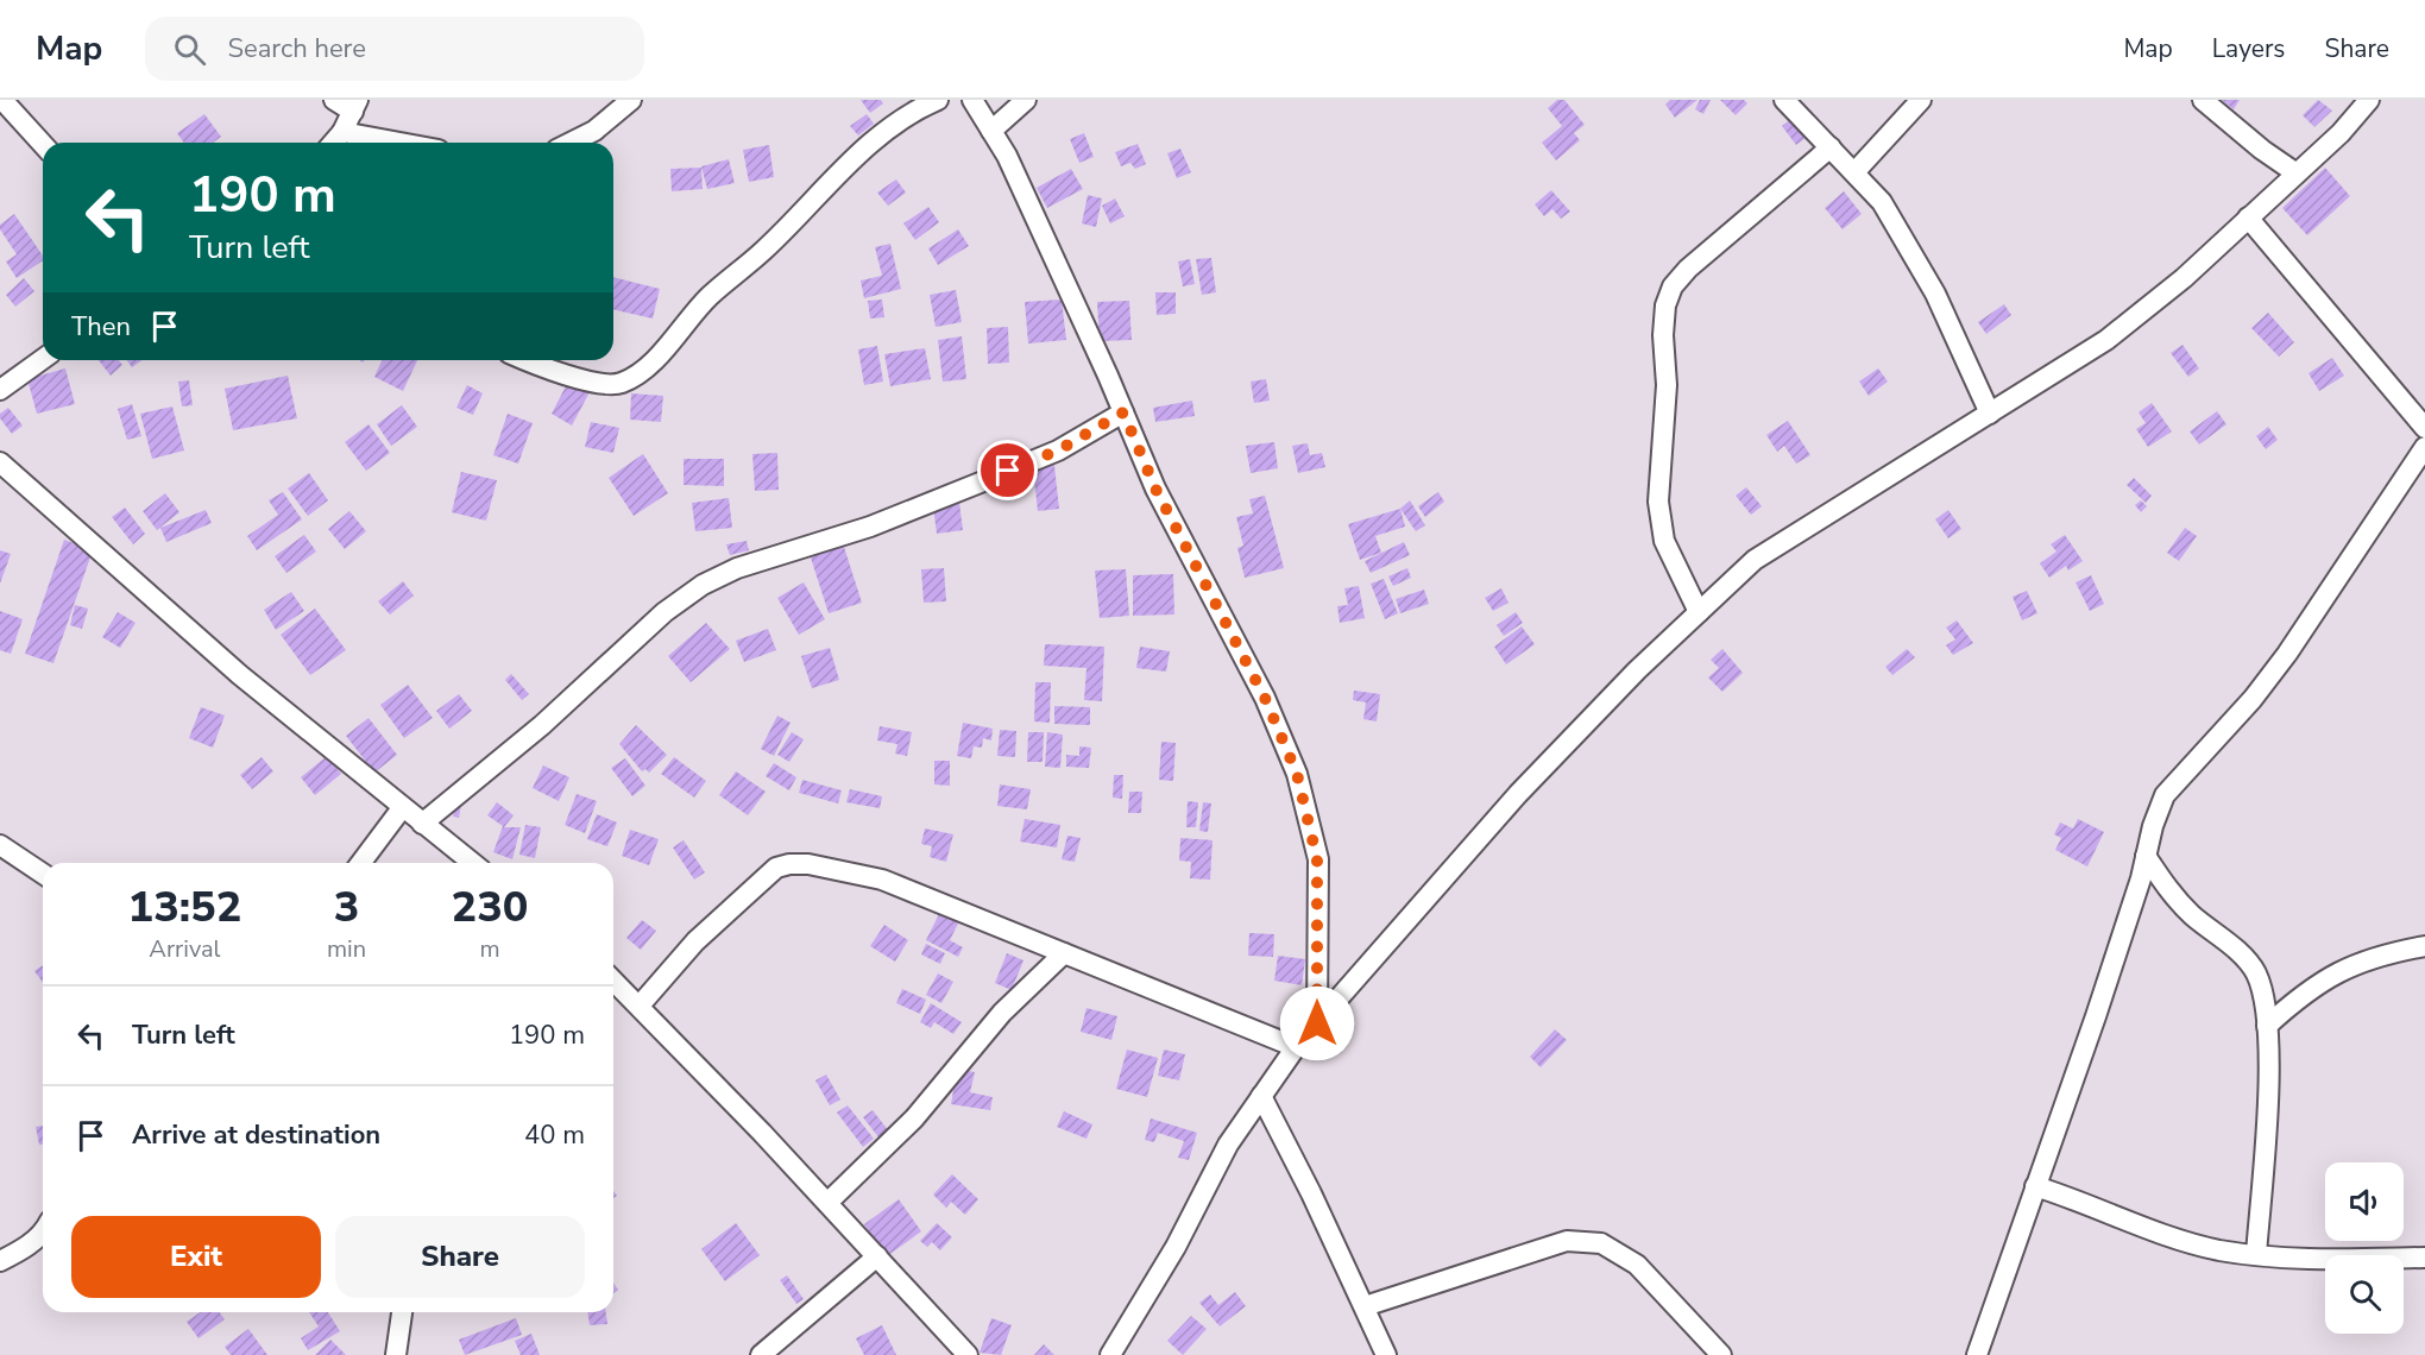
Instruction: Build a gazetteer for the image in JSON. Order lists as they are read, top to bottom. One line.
{"page":{"header":"Map","search":"Search here","nav":["Map","Layers","Share"],"turn":["190 m","Turn left"],"then":"Then","eta":["13:52","Arrival","3","min","230","m"],"list":[{"name":"Turn left","value":"190 m"},{"name":"Arrive at destination","value":"40 m"}],"buttons":["Exit","Share"]}}
